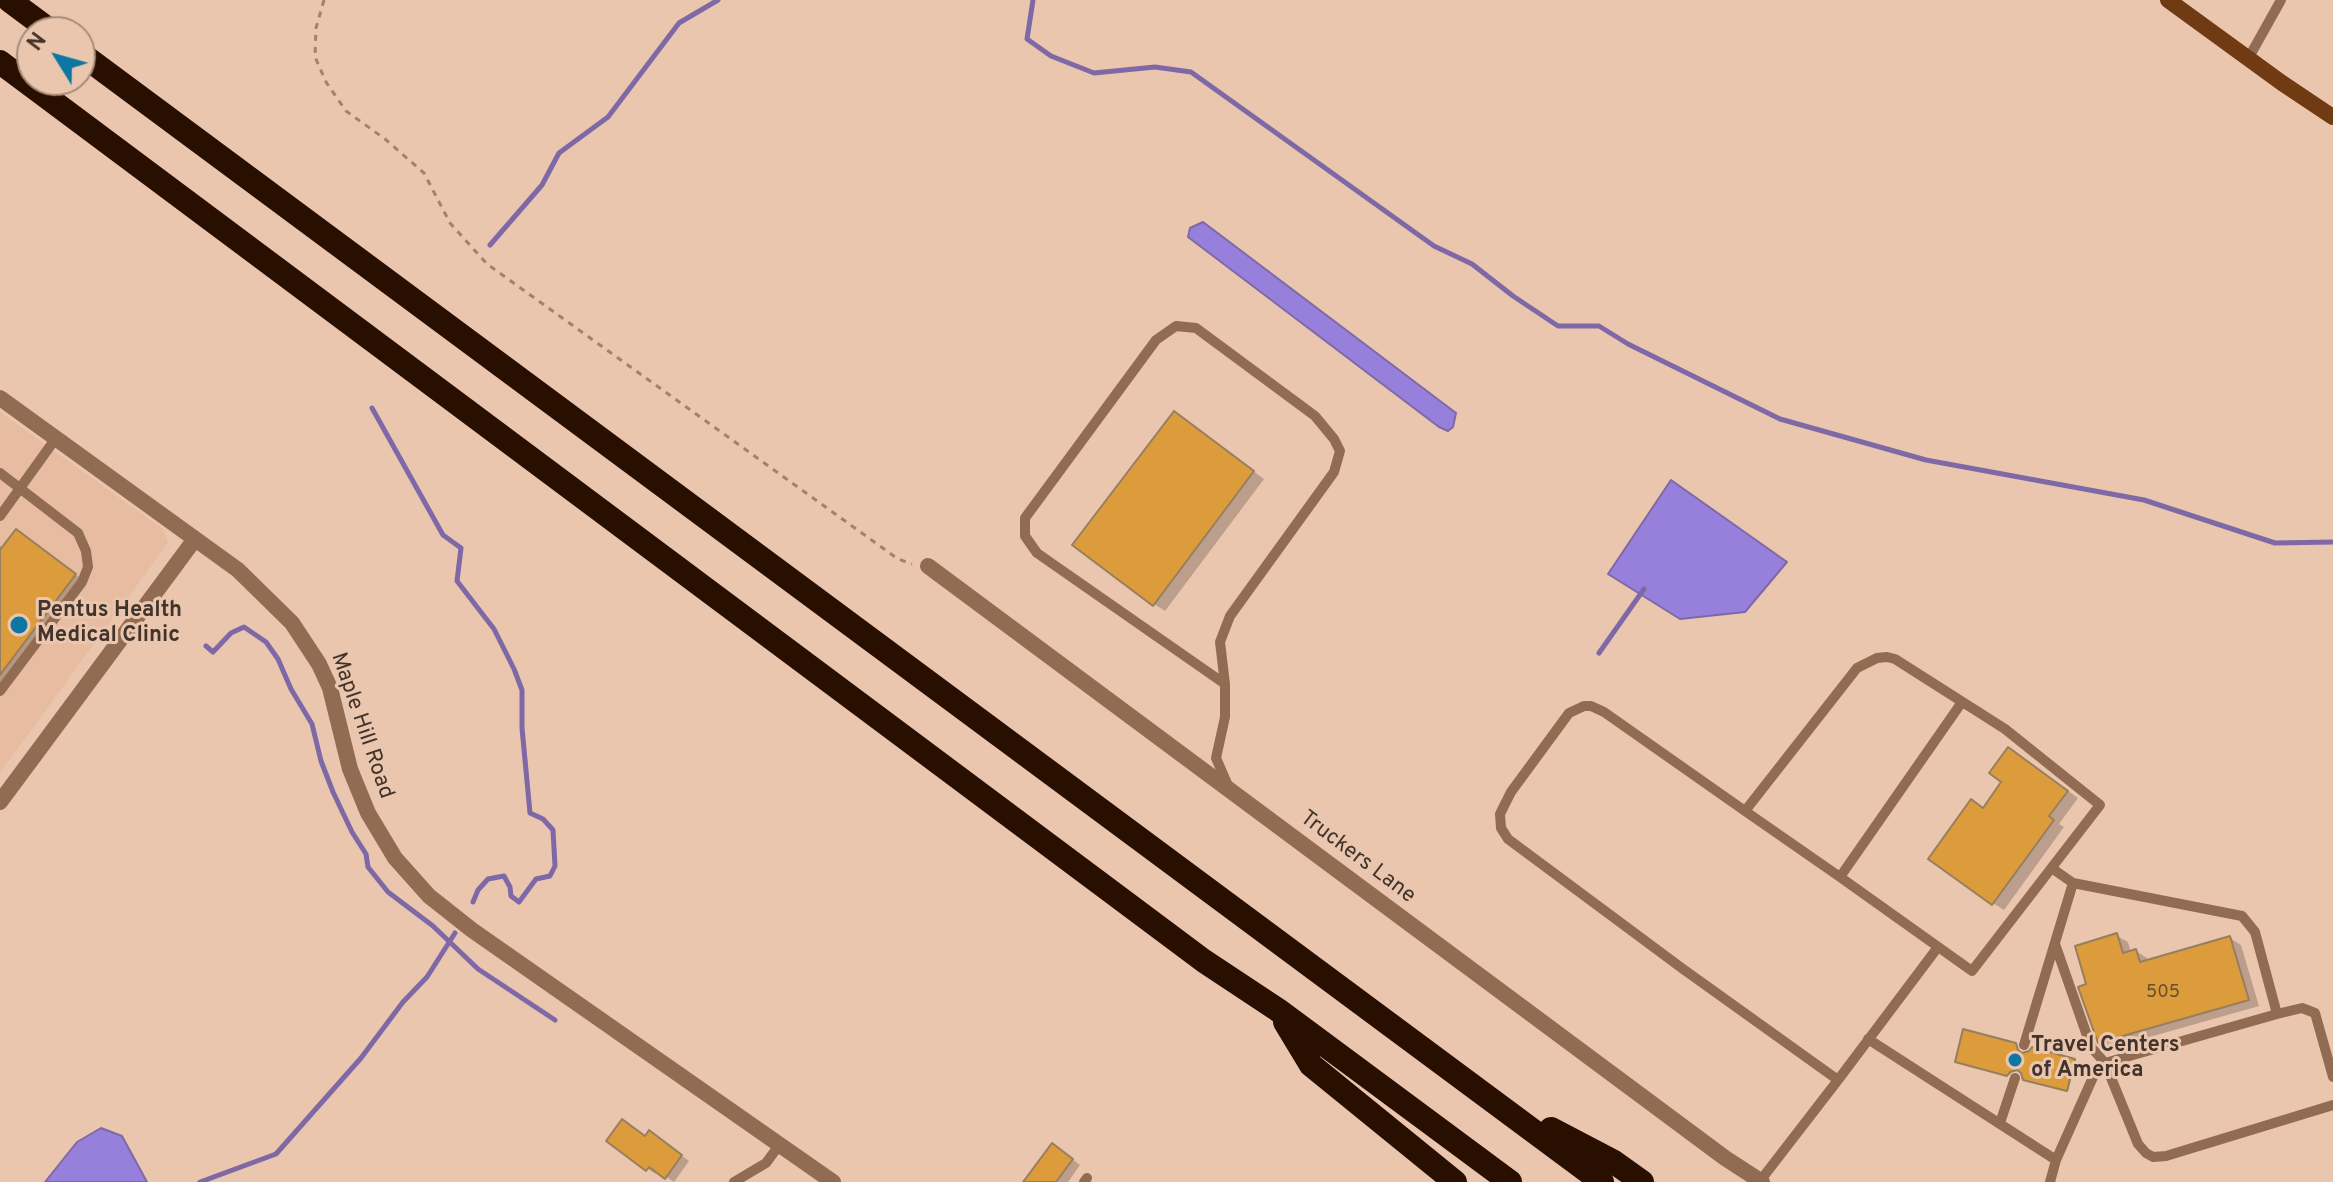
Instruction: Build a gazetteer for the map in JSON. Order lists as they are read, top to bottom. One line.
{"streets":{"street":["Maple Hill Road","Truckers Lane"]},"places":["Pentus Health Medical Clinic","Travel Centers of America"],"house_numbers":["505"],"north":"top left"}
